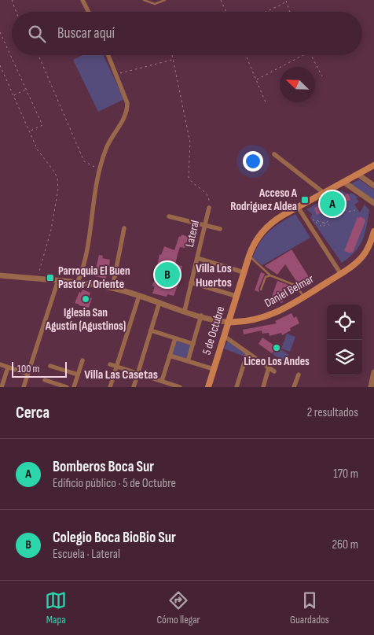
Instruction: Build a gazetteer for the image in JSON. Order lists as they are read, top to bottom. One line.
{"streets":{"main road":["Daniel Belmar","5 de Octubre"],"street":["Lateral"]},"crossings":[["Lateral","Daniel Belmar"],["Daniel Belmar","5 de Octubre"]],"districts":["Villa Los Huertos","Villa Las Casetas"],"places":{"transit":["Acceso A Rodriguez Aldea","Parroquia El Buen Pastor / Oriente"],"other":["Iglesia San Agustín (Agustinos)","Liceo Los Andes"]},"scale_bar":"100 m","north":"top left","page":{"search":"Buscar aquí","pins":["A","B"],"scale":"100 m","heading":["Cerca","2 resultados"],"list":[{"mark":"A","name":"Bomberos Boca Sur","note":"Edificio público · 5 de Octubre","value":"170 m"},{"mark":"B","name":"Colegio Boca BioBio Sur","note":"Escuela · Lateral","value":"260 m"}],"nav":["Mapa","Cómo llegar","Guardados"]}}
